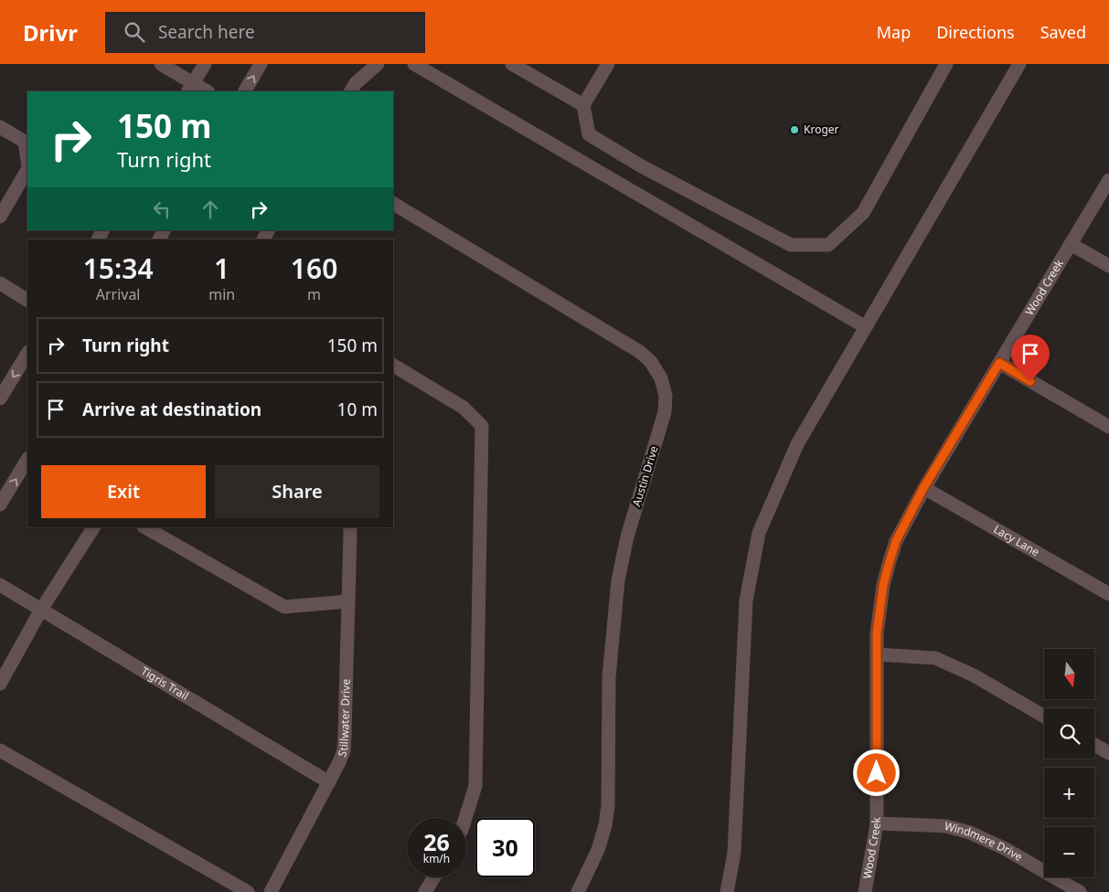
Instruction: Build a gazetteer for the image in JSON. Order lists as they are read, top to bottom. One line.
{"streets":{"street":["Wood Creek","Austin Drive","Lacy Lane","Tigris Trail","Stillwater Drive","Windmere Drive"]},"crossings":[["Wood Creek","Lacy Lane"],["Wood Creek","Windmere Drive"],["Tigris Trail","Stillwater Drive"]],"places":["Kroger"],"north":"bottom","page":{"header":"Drivr","search":"Search here","nav":["Map","Directions","Saved"],"turn":["150 m","Turn right"],"eta":["15:34","Arrival","1","min","160","m"],"list":[{"name":"Turn right","value":"150 m"},{"name":"Arrive at destination","value":"10 m"}],"buttons":["Exit","Share"],"map_buttons":["+","−"],"speed":"26 km/h","limit":"30"}}
